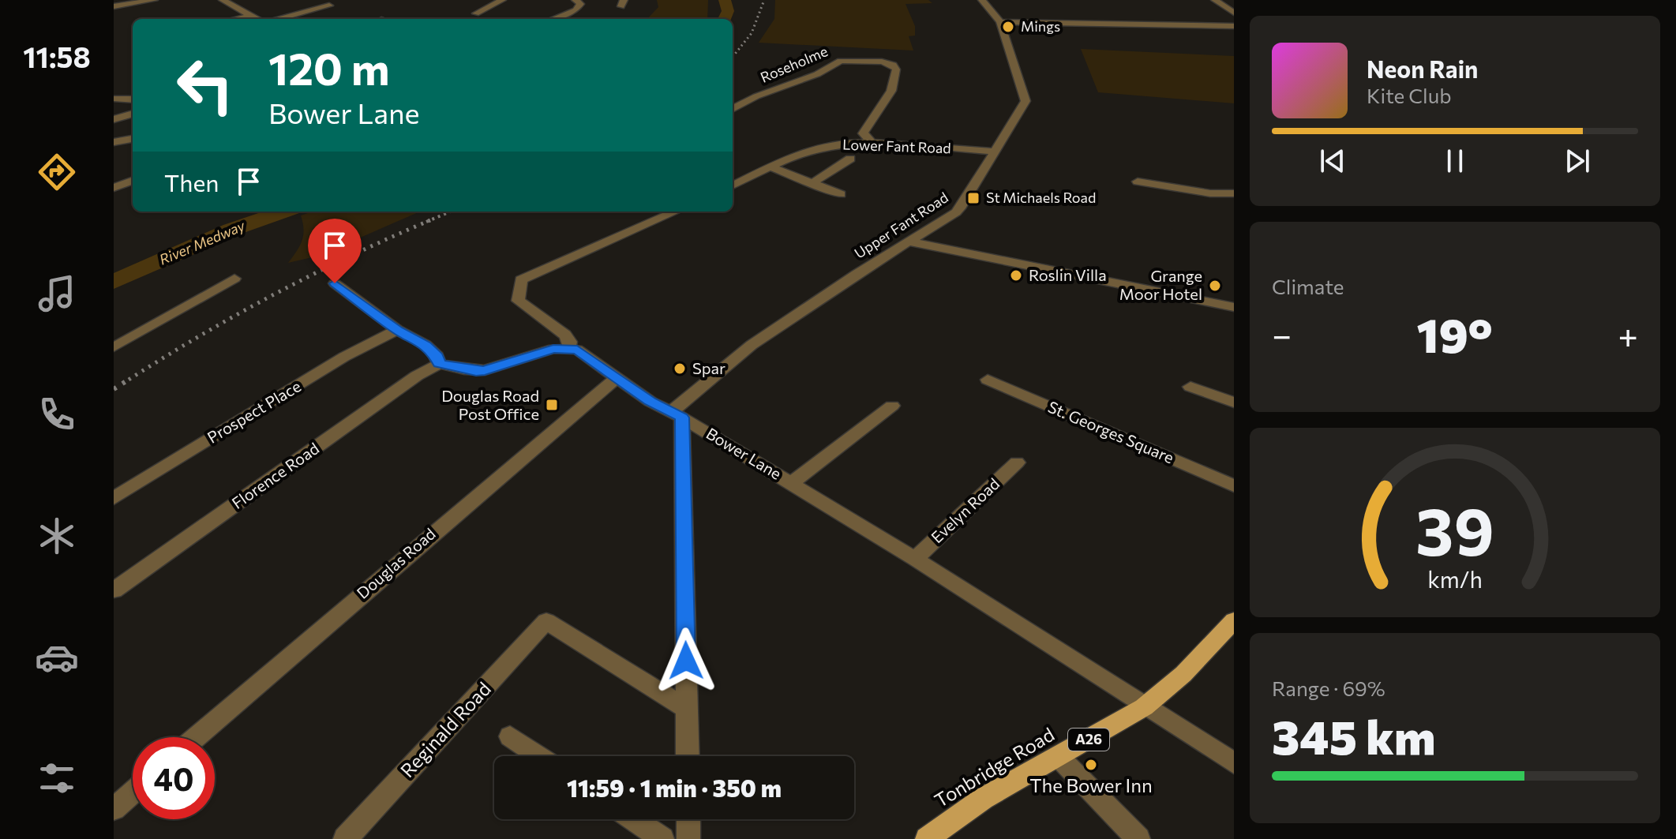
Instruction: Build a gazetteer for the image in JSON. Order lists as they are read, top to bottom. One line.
{"streets":{"main road":["A26","Tonbridge Road"],"street":["Roseholme","Lower Fant Road","Upper Fant Road","Prospect Place","St. Georges Square","Bower Lane","Florence Road","Evelyn Road","Douglas Road","Reginald Road"]},"crossings":[["Roseholme","Lower Fant Road"],["Lower Fant Road","Upper Fant Road"],["Upper Fant Road","Bower Lane"],["Bower Lane","Evelyn Road"],["Bower Lane","Douglas Road"],["Bower Lane","Tonbridge Road"]],"water":["River Medway"],"places":{"other":["Mings","Roslin Villa","Grange Moor Hotel","Spar","The Bower Inn"],"transit":["St Michaels Road","Douglas Road Post Office"]},"page":{"tabs":"11:58","turn":["120 m","Bower Lane"],"song":["Neon Rain","Kite Club"],"then":"Then","tile":["Climate",["Range · 69%","345 km"]],"heat":["−","19°","+"],"limit":"40","trip":"11:59 · 1 min · 350 m","gauge":["39","km/h"]}}
